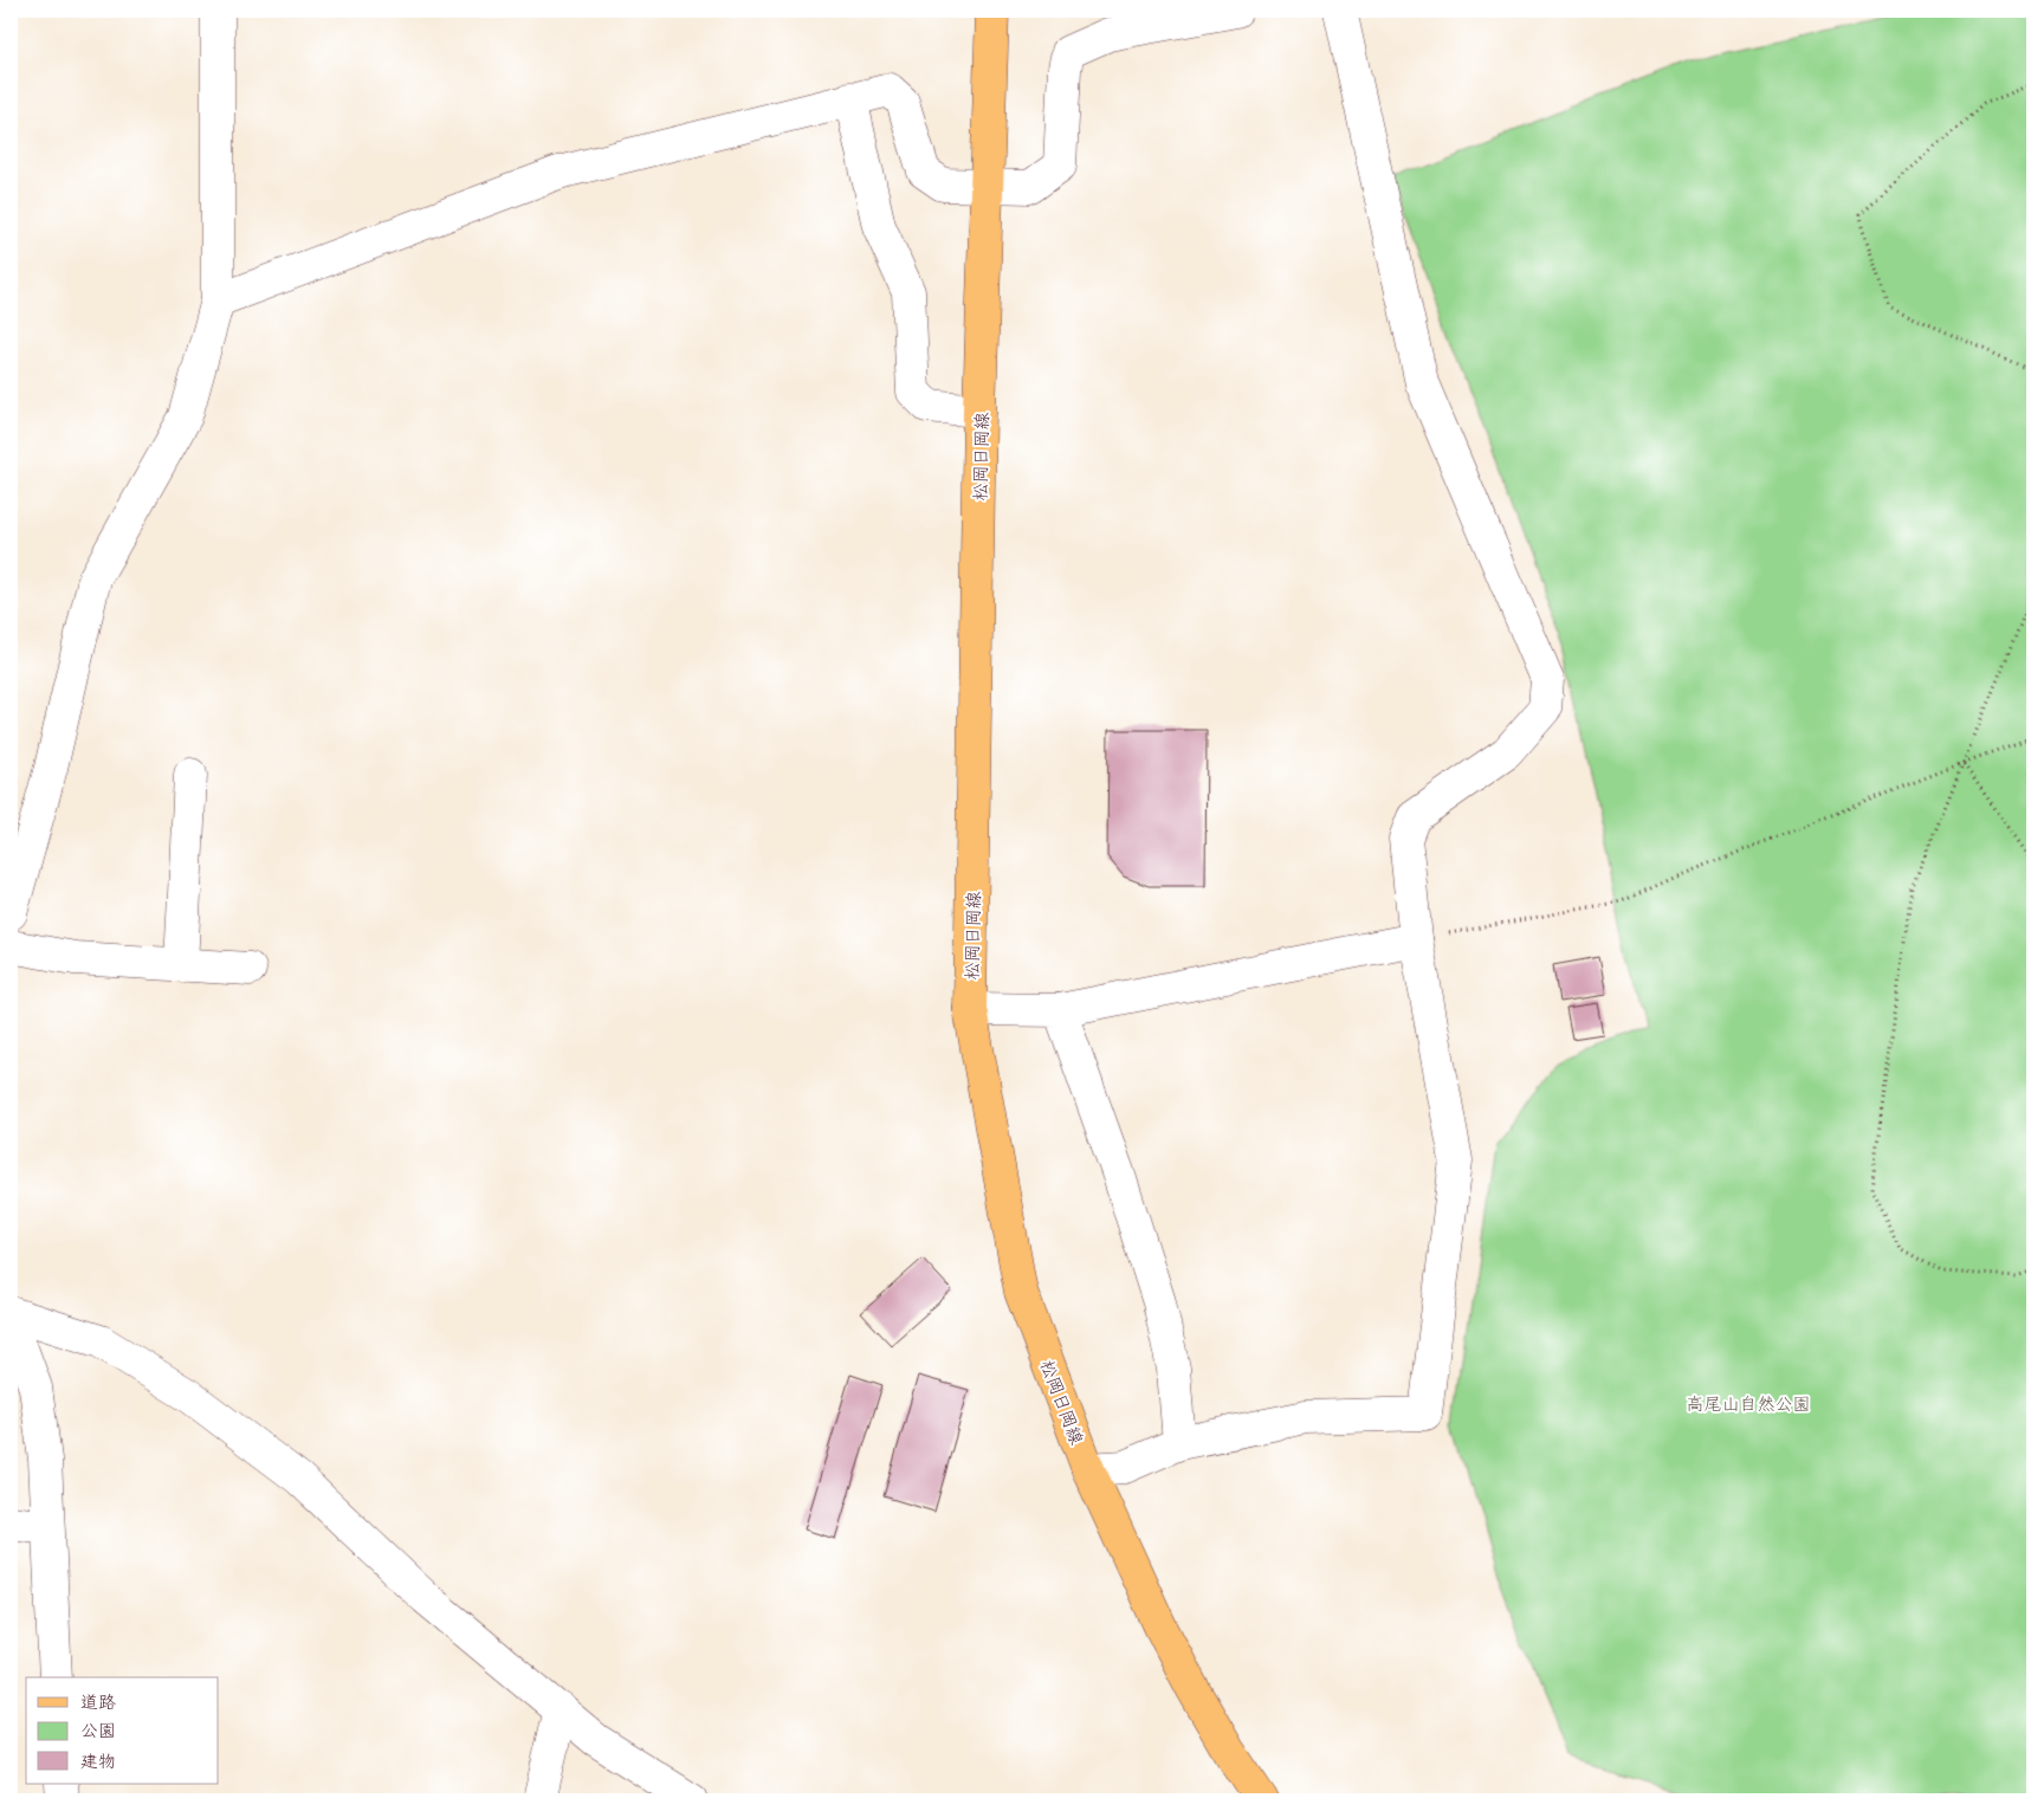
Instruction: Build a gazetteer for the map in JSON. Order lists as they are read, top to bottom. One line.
{"streets":{"main road":["松岡日岡線"]},"parks":["高尾山自然公園"],"legend":["道路","公園","建物"]}
